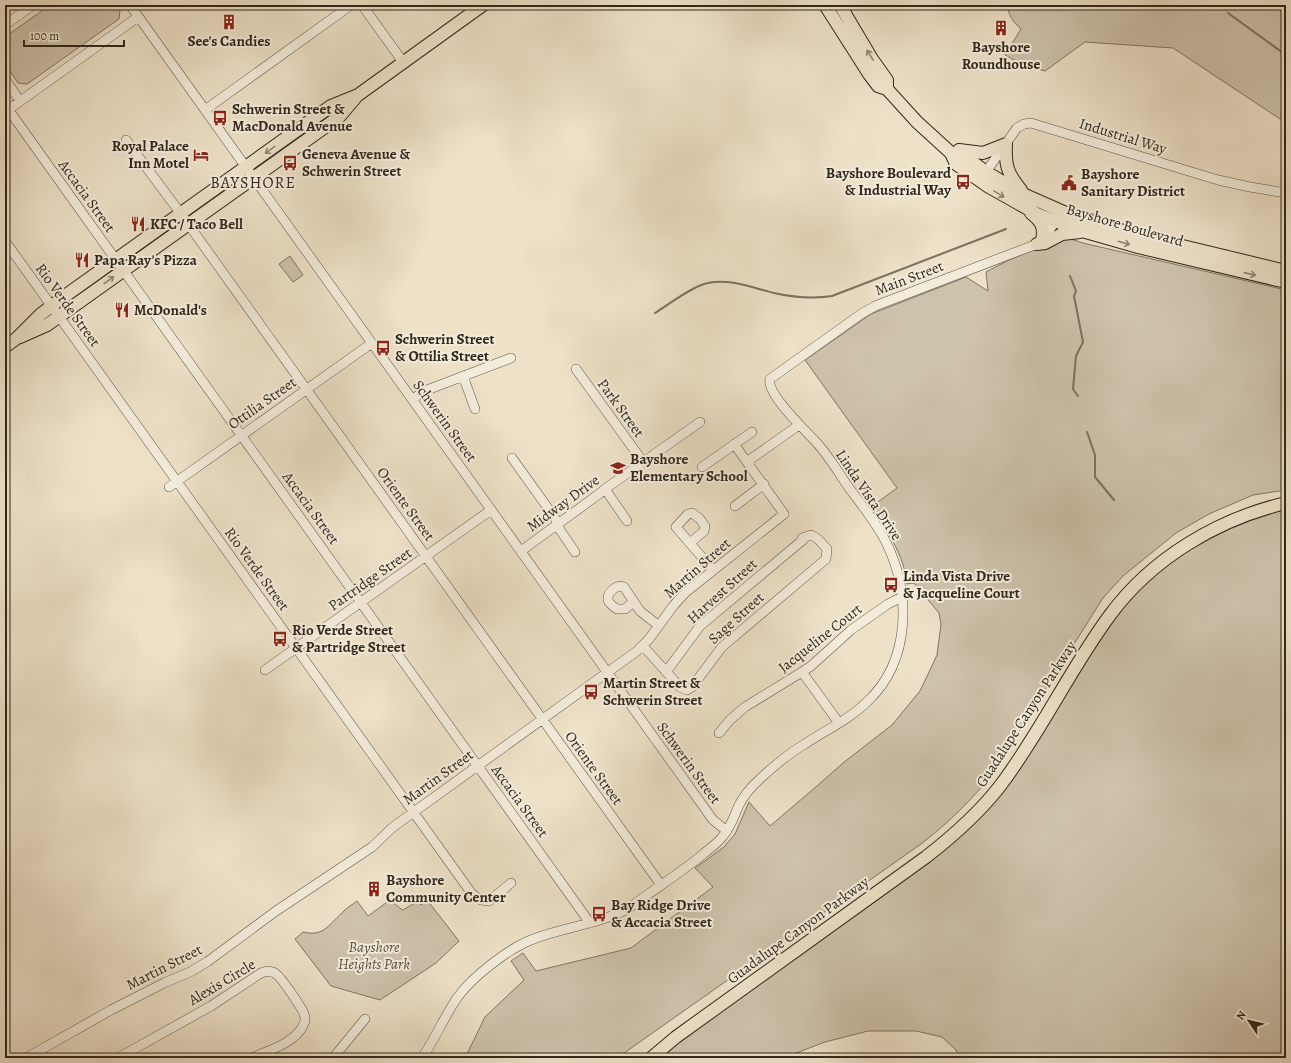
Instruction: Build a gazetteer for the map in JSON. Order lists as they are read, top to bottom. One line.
{"streets":{"main road":["Bayshore Boulevard","Guadalupe Canyon Parkway"],"street":["Industrial Way","Accacia Street","Main Street","Rio Verde Street","Ottilia Street","Park Street","Schwerin Street","Linda Vista Drive","Midway Drive","Oriente Street","Martin Street","Partridge Street","Harvest Street","Sage Street","Jacqueline Court","Alexis Circle"]},"crossings":[["Industrial Way","Bayshore Boulevard"],["Accacia Street","Ottilia Street"],["Accacia Street","Linda Vista Drive"],["Accacia Street","Martin Street"],["Accacia Street","Partridge Street"],["Main Street","Linda Vista Drive"],["Rio Verde Street","Ottilia Street"],["Rio Verde Street","Martin Street"],["Rio Verde Street","Partridge Street"],["Ottilia Street","Schwerin Street"],["Ottilia Street","Oriente Street"],["Park Street","Midway Drive"],["Schwerin Street","Linda Vista Drive"],["Schwerin Street","Midway Drive"],["Schwerin Street","Martin Street"],["Schwerin Street","Partridge Street"],["Linda Vista Drive","Oriente Street"],["Linda Vista Drive","Jacqueline Court"],["Oriente Street","Martin Street"],["Oriente Street","Partridge Street"],["Martin Street","Sage Street"],["Harvest Street","Sage Street"]],"districts":["BAYSHORE"],"parks":["Bayshore Heights Park"],"places":{"building":["See's Candies","Bayshore Roundhouse","Bayshore Community Center"],"bus stop":["Schwerin Street & MacDonald Avenue","Geneva Avenue & Schwerin Street","Bayshore Boulevard & Industrial Way","Schwerin Street & Ottilia Street","Linda Vista Drive & Jacqueline Court","Rio Verde Street & Partridge Street","Martin Street & Schwerin Street","Bay Ridge Drive & Accacia Street"],"hotel":["Royal Palace Inn Motel"],"public building":["Bayshore Sanitary District"],"restaurant":["KFC / Taco Bell","Papa Ray's Pizza","McDonald's"],"school or university":["Bayshore Elementary School"]},"scale_bar":"100 m","north":"top left"}
